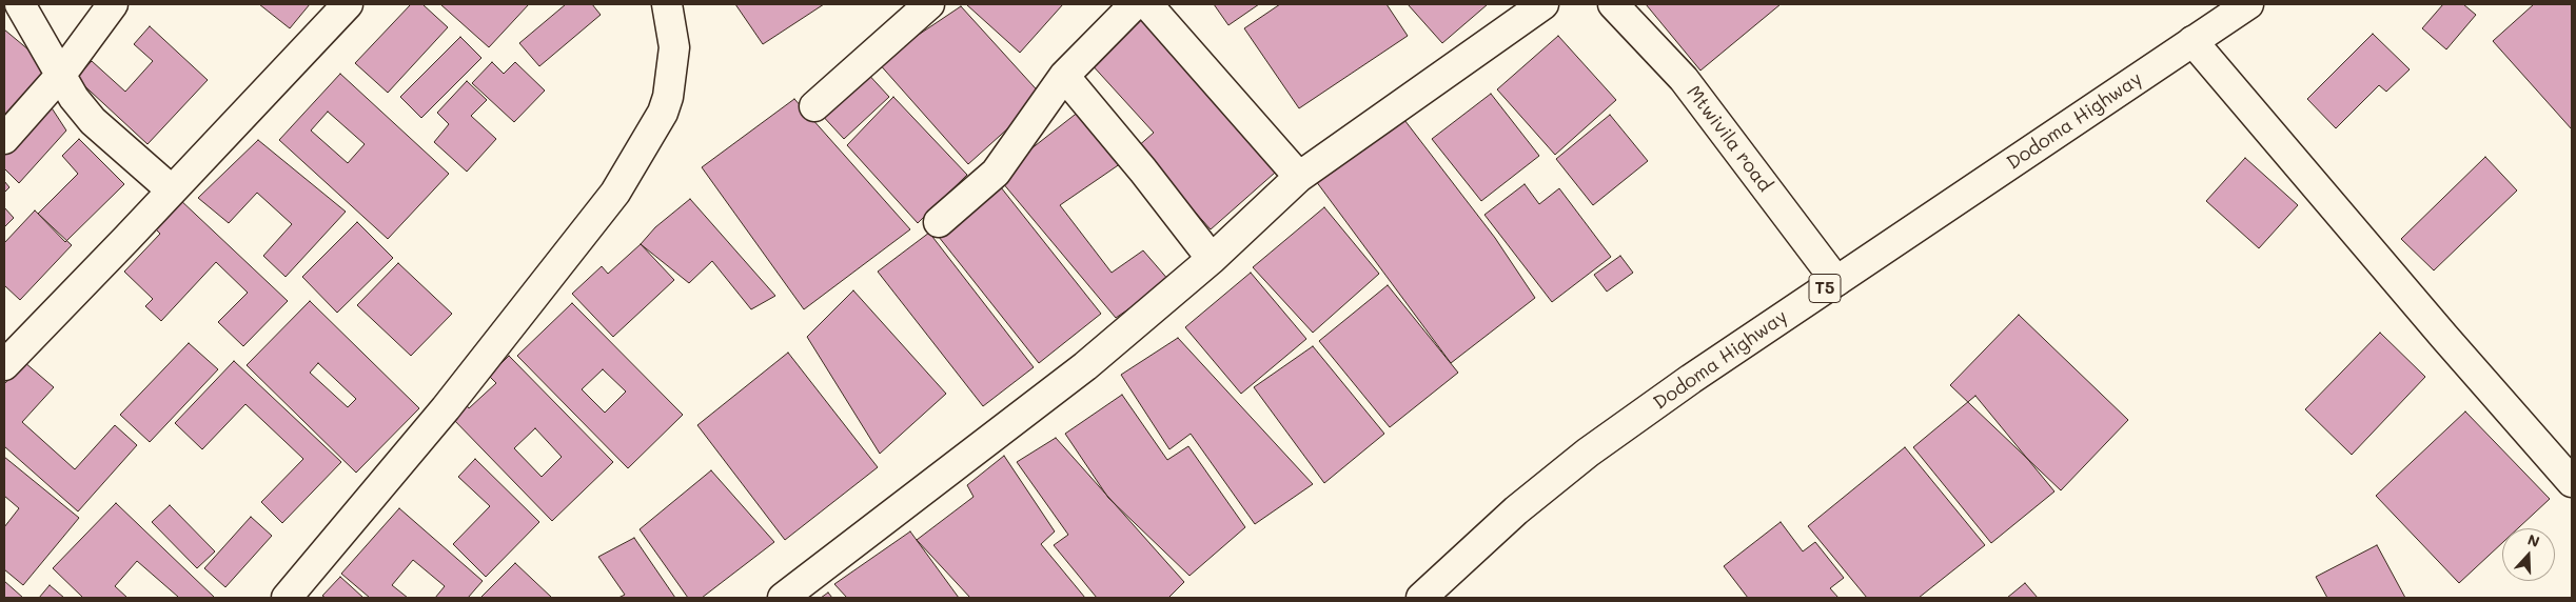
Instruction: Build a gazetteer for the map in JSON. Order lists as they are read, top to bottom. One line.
{"streets":{"main road":["Dodoma Highway","Mtwivila road","T5"]},"crossings":[["Dodoma Highway","Mtwivila road"]],"north":"top"}
